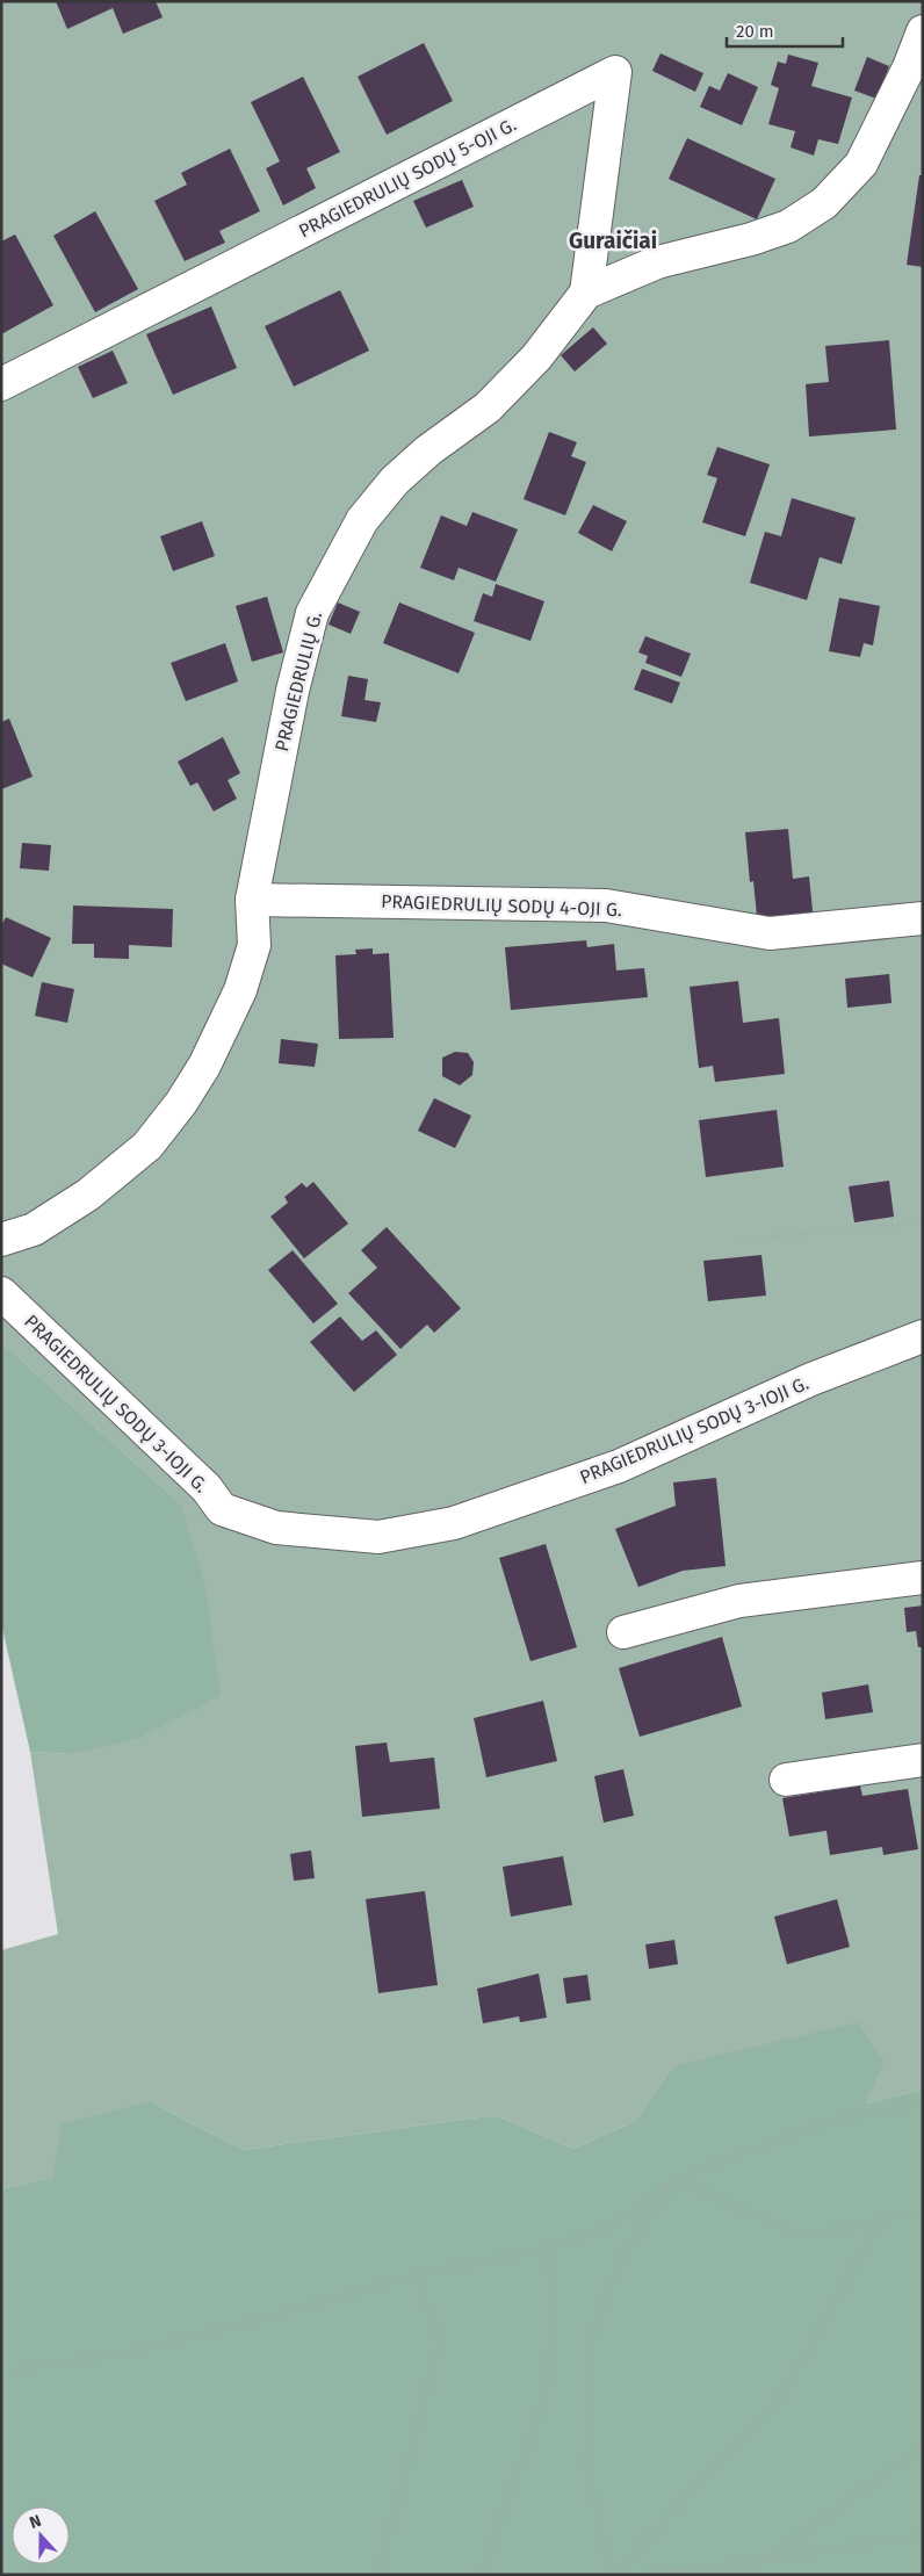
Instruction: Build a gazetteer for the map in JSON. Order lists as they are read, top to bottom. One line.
{"streets":{"street":["PRAGIEDRULIŲ SODŲ 5-OJI G.","PRAGIEDRULIŲ G.","PRAGIEDRULIŲ SODŲ 4-OJI G.","PRAGIEDRULIŲ SODŲ 3-IOJI G."]},"crossings":[["PRAGIEDRULIŲ SODŲ 5-OJI G.","PRAGIEDRULIŲ G."],["PRAGIEDRULIŲ G.","PRAGIEDRULIŲ SODŲ 4-OJI G."]],"districts":["Guraičiai"],"scale_bar":"20 m","north":"top"}
